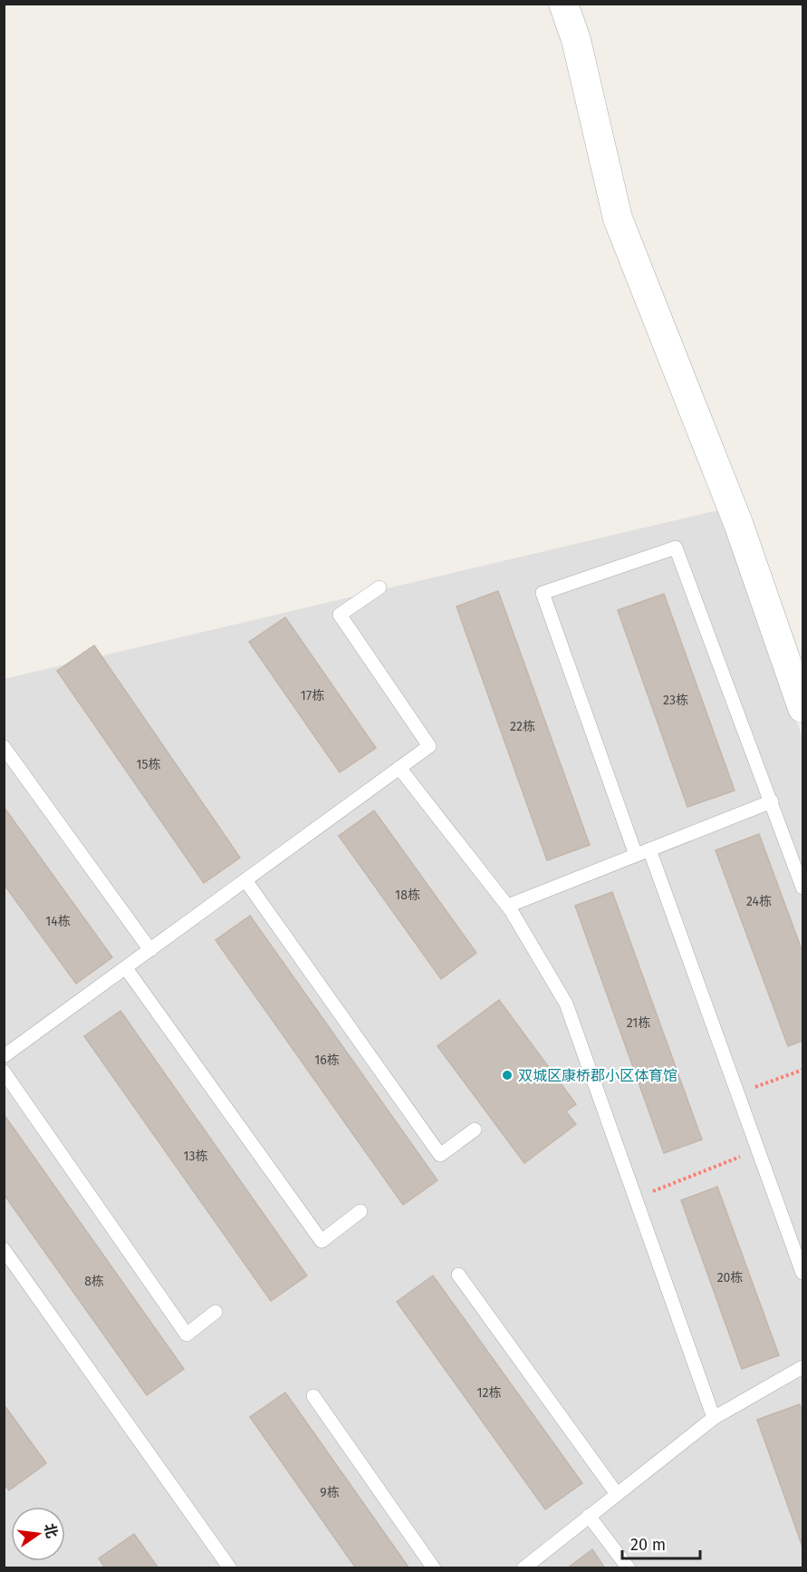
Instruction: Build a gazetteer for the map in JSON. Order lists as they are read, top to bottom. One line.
{"places":["双城区康桥郡小区体育馆"],"house_numbers":["17栋","23栋","22栋","15栋","18栋","24栋","14栋","21栋","16栋","13栋","20栋","8栋","12栋","9栋"],"scale_bar":"20 m","north":"right"}
